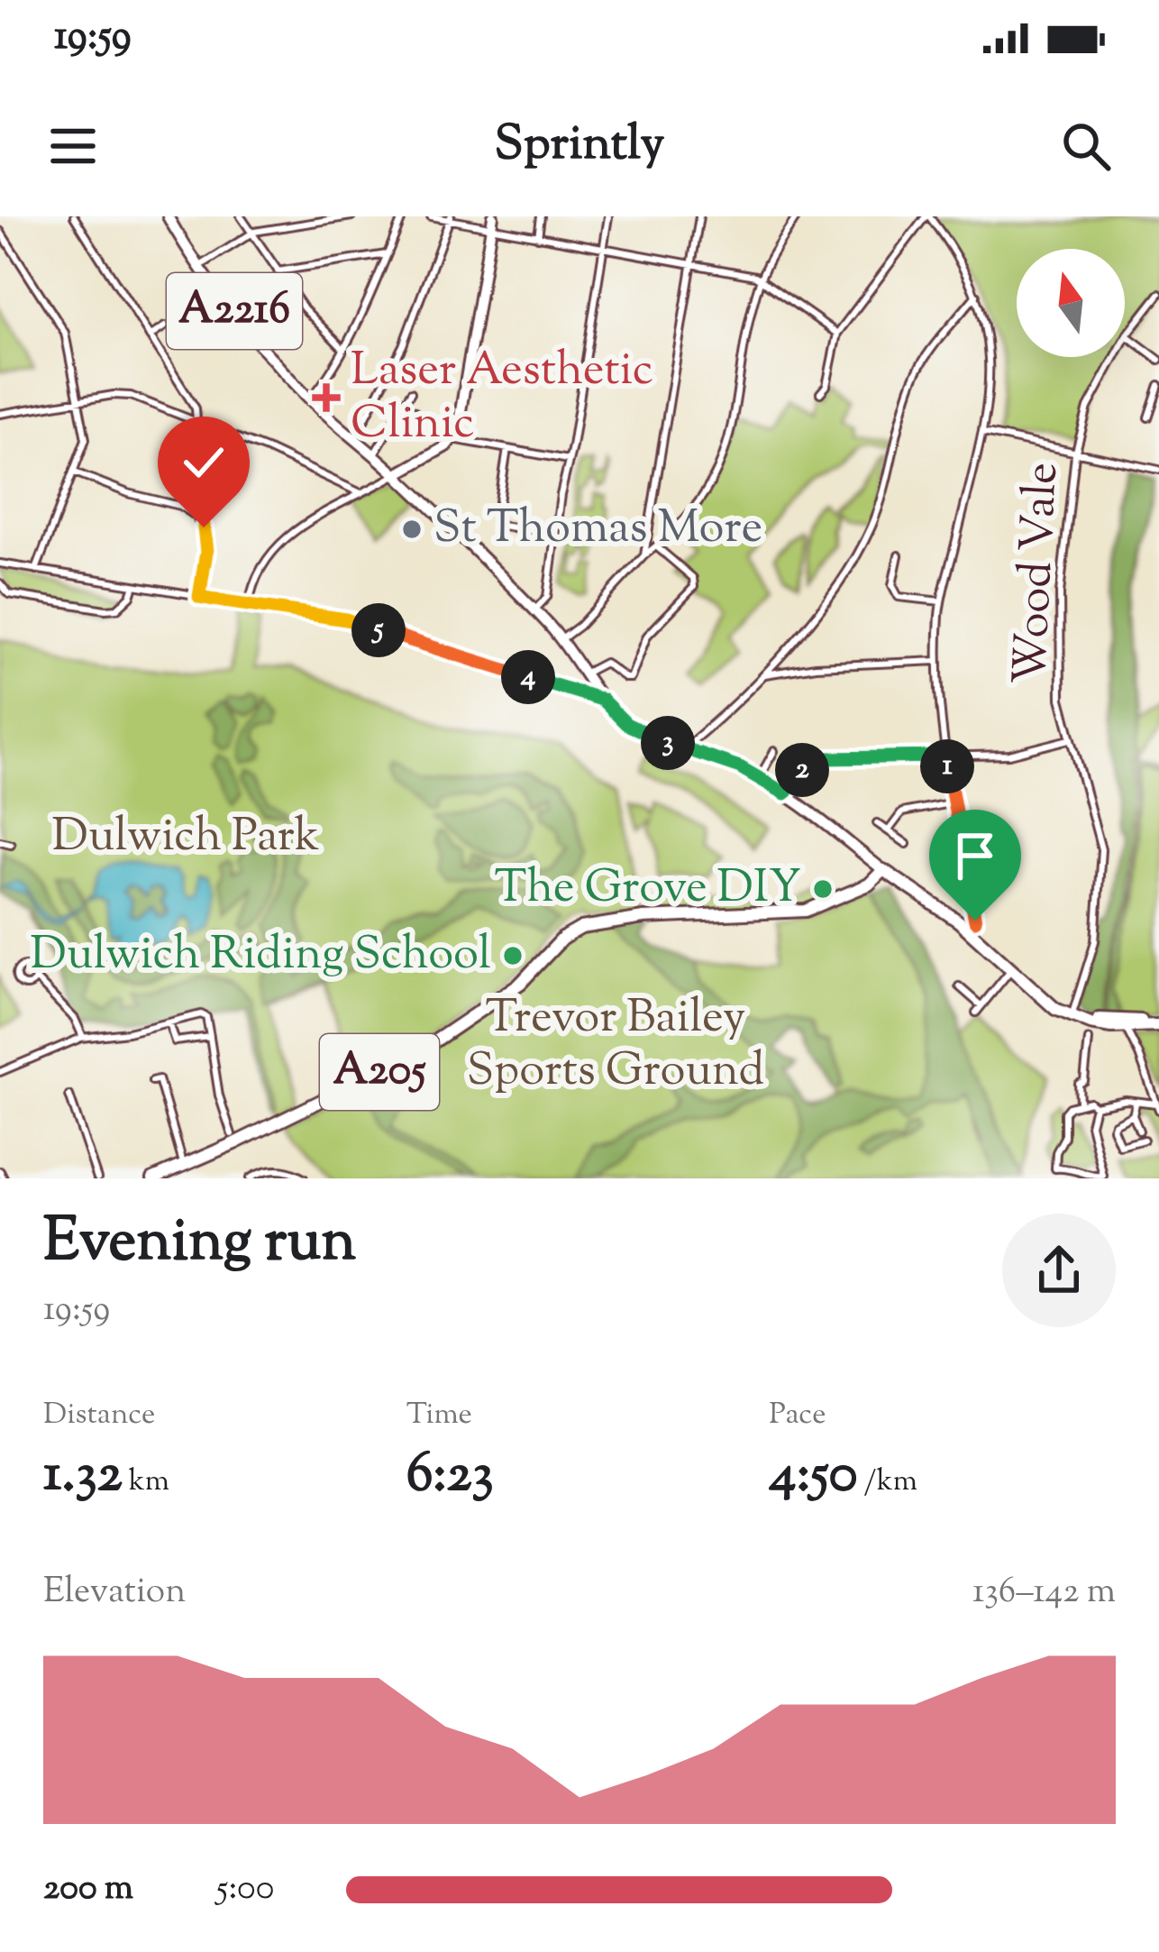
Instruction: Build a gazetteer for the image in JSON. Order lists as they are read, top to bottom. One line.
{"streets":{"highway":["A205"],"main road":["A2216"],"street":["Wood Vale"]},"crossings":[["A2216","A205"]],"parks":["Dulwich Park","Trevor Bailey Sports Ground"],"places":{"health":["Laser Aesthetic Clinic"],"other":["St Thomas More","The Grove DIY","Dulwich Riding School"]},"north":"top","page":{"status":"19:59","header":"Sprintly","pins":["5","4","3","1","2"],"heading":["Evening run","19:59"],"stats":[["Distance","1.32 km"],["Time","6:23"],["Pace","4:50 /km"]],"chart":["Elevation","136–142 m"],"list":[{"name":"200 m","note":"5:00"}]}}
